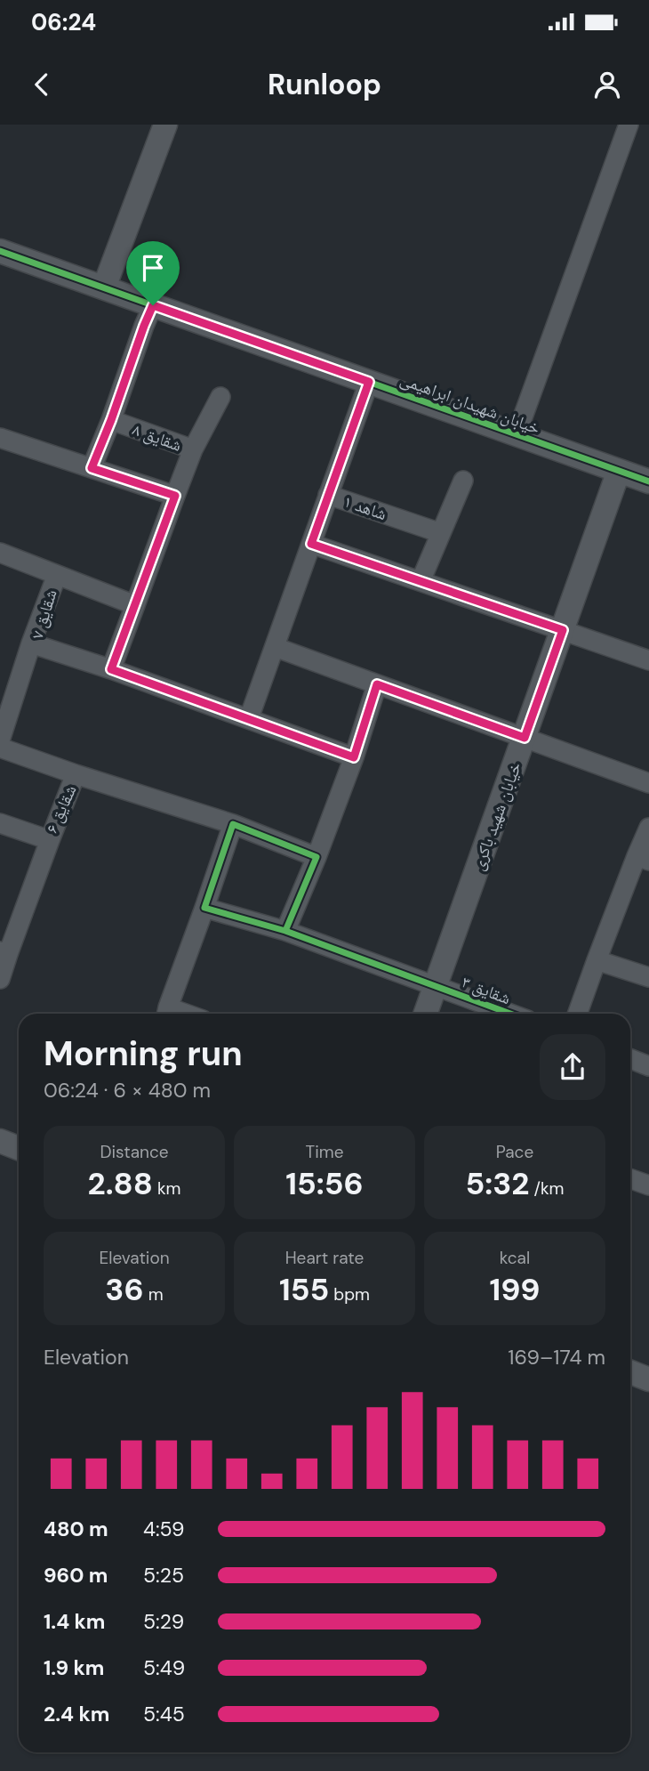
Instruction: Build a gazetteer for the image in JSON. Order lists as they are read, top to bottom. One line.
{"streets":{"street":["خیابان شهیدان ابراهیمی","شقایق ۸","شاهد ۱","شقایق ۷","شقایق ۶","خیابان شهید باکری","شقایق ۳"]},"crossings":[["خیابان شهیدان ابراهیمی","خیابان شهید باکری"],["شقایق ۸","شقایق ۷"],["شاهد ۱","شقایق ۷"],["خیابان شهید باکری","شقایق ۳"]],"page":{"status":"06:24","header":"Runloop","heading":["Morning run","06:24 · 6 × 480 m"],"stats":[["Distance","2.88 km"],["Time","15:56"],["Pace","5:32 /km"],["Elevation","36 m"],["Heart rate","155 bpm"],["kcal","199"]],"chart":["Elevation","169–174 m"],"list":[{"name":"480 m","note":"4:59"},{"name":"960 m","note":"5:25"},{"name":"1.4 km","note":"5:29"},{"name":"1.9 km","note":"5:49"},{"name":"2.4 km","note":"5:45"}]}}
